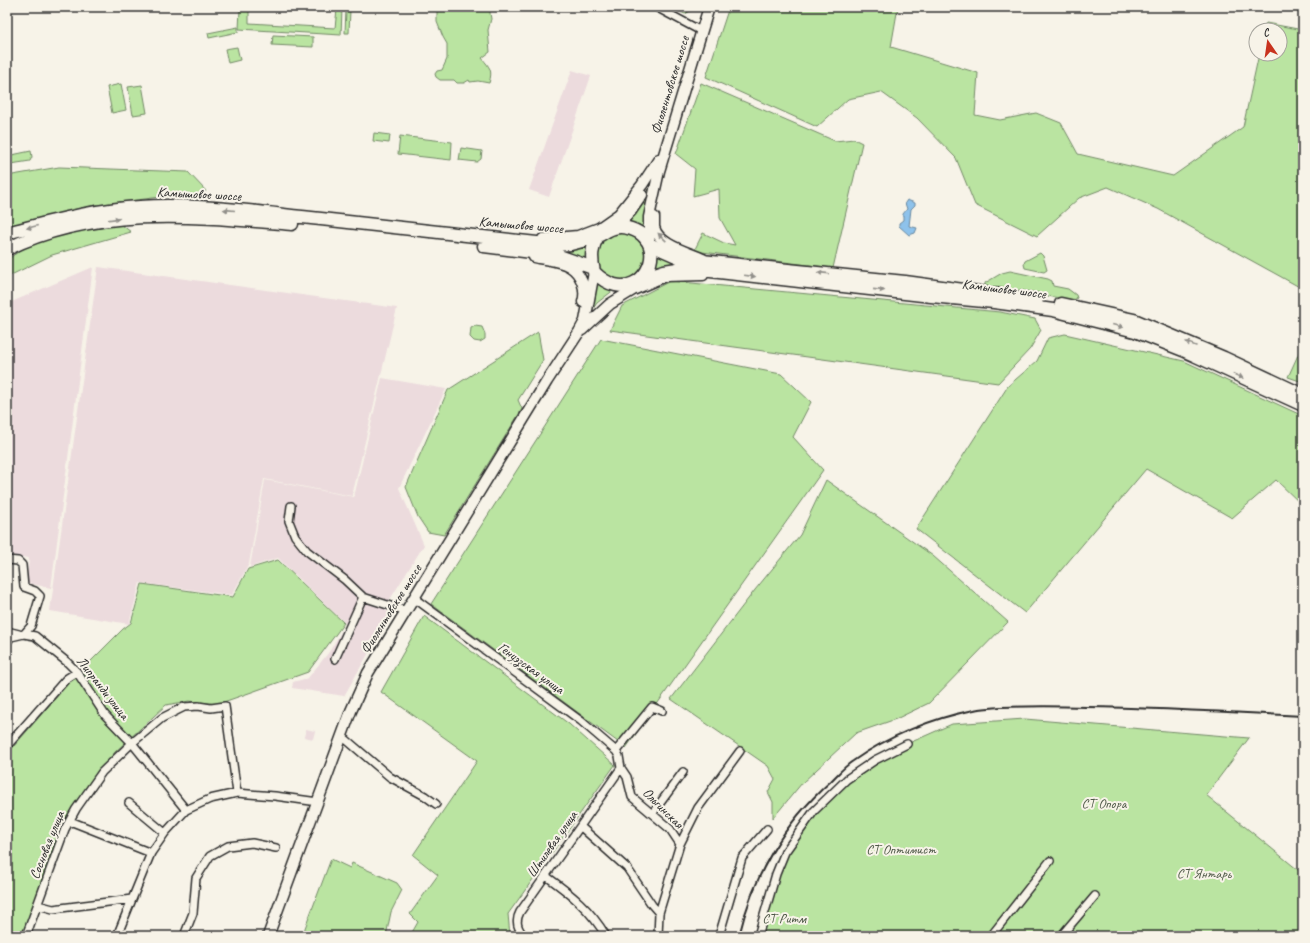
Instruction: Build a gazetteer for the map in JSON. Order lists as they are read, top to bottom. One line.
{"streets":{"main road":["Фиолентовское шоссе","Камышовое шоссе"],"street":["Генуэзская улица","Липранди улица","Ольгинская","Штилевая улица","Сосновая улица"]},"crossings":[["Фиолентовское шоссе","Камышовое шоссе"],["Фиолентовское шоссе","Генуэзская улица"],["Липранди улица","Сосновая улица"],["Ольгинская","Штилевая улица"]],"parks":["СТ Опора","СТ Оптимист","СТ Янтарь","СТ Ритм"],"north":"top"}
